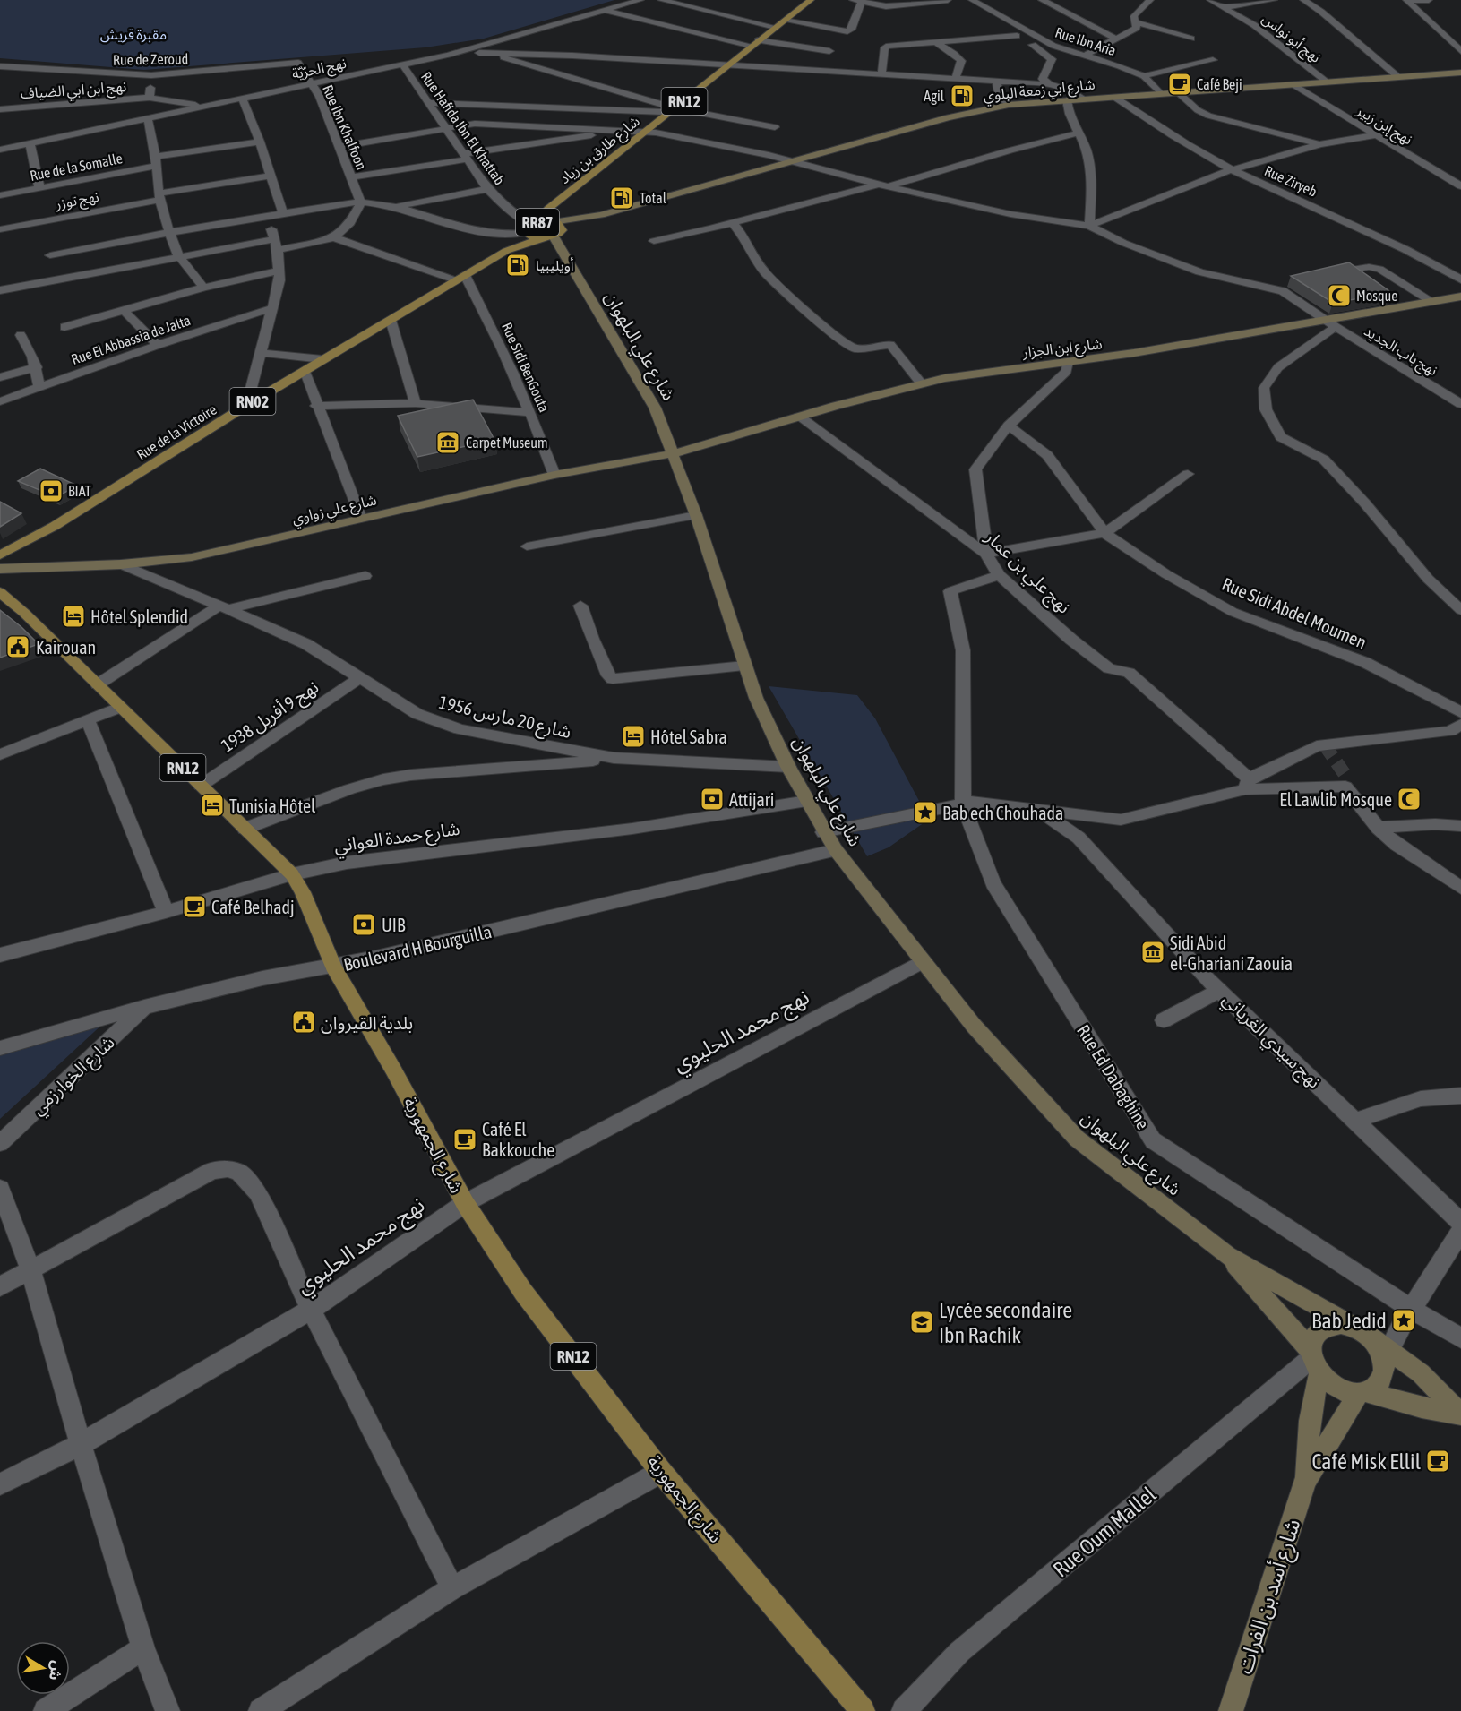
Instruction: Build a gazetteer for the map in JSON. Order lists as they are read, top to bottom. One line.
{"streets":{"main road":["RN12","شارع طارق بن زياد","RR87","RN02","Rue de la Victoire","شارع الجمهورية"],"street":["نهج أبو نواس","Rue Ibn Aria","Rue de Zeroud","نهج الحرّيّة","نهج ابن ابي الضياف","شارع ابي زمعة البلوي","نهج إبن زبير","Rue Ibn Khalfoon","Rue Hafida Ibn El Khattab","Rue de la Somalle","Rue Ziryeb","نهج توزر","Rue El Abbassia de Jalta","شارع علي البلهوان","شارع ابن الجزار","نهج باب الجديد","Rue Sidi BenGouta","شارع علي زواوي","نهج علي بن عمار","Rue Sidi Abdel Moumen","نهج 9 أفريل 1938","شارع 20 مارس 1956","شارع حمدة العواني","Boulevard H Bourguilla","نهج محمد الحليوي","نهج سيدي الغرياني","شارع الخوارزمي","Rue Ed Dabaghine","Rue Oum Mallel","شارع أسد بن الفرات"]},"crossings":[["نهج أبو نواس","شارع ابي زمعة البلوي"],["Rue Ibn Aria","شارع ابي زمعة البلوي"],["Rue de Zeroud","Rue Ibn Khalfoon"],["نهج الحرّيّة","نهج ابن ابي الضياف"],["نهج الحرّيّة","Rue Ibn Khalfoon"],["نهج الحرّيّة","Rue Hafida Ibn El Khattab"],["شارع ابي زمعة البلوي","نهج إبن زبير"],["شارع ابي زمعة البلوي","شارع طارق بن زياد"],["شارع ابي زمعة البلوي","Rue Ziryeb"],["شارع ابي زمعة البلوي","RR87"],["شارع ابي زمعة البلوي","شارع علي البلهوان"],["Rue Hafida Ibn El Khattab","شارع طارق بن زياد"],["Rue Hafida Ibn El Khattab","RR87"],["Rue Hafida Ibn El Khattab","Rue de la Victoire"],["شارع طارق بن زياد","RR87"],["شارع طارق بن زياد","Rue de la Victoire"],["RR87","شارع علي البلهوان"],["RR87","Rue de la Victoire"],["شارع علي البلهوان","شارع ابن الجزار"],["شارع علي البلهوان","شارع علي زواوي"],["شارع علي البلهوان","شارع 20 مارس 1956"],["شارع علي البلهوان","شارع حمدة العواني"],["شارع علي البلهوان","Boulevard H Bourguilla"],["شارع علي البلهوان","نهج محمد الحليوي"],["شارع ابن الجزار","نهج باب الجديد"],["شارع ابن الجزار","شارع علي زواوي"],["شارع ابن الجزار","نهج علي بن عمار"],["Rue Sidi BenGouta","Rue de la Victoire"],["Rue Sidi BenGouta","شارع علي زواوي"],["شارع علي زواوي","شارع 20 مارس 1956"],["نهج 9 أفريل 1938","شارع 20 مارس 1956"],["نهج 9 أفريل 1938","شارع الجمهورية"],["شارع حمدة العواني","شارع الجمهورية"],["Boulevard H Bourguilla","شارع الخوارزمي"],["Boulevard H Bourguilla","شارع الجمهورية"],["نهج محمد الحليوي","شارع الجمهورية"]],"parks":["مقبرة قريش"],"places":{"cafe":["Café Beji","Café Belhadj","Café El Bakkouche","Café Misk Ellil"],"fuel station":["Agil","Total","أويليبيا"],"mosque":["Mosque","El Lawlib Mosque"],"museum":["Carpet Museum","Sidi Abid el-Ghariani Zaouia"],"bank":["BIAT","Attijari","UIB"],"hotel":["Hôtel Splendid","Hôtel Sabra","Tunisia Hôtel"],"public building":["Kairouan","بلدية القيروان"],"place":["Bab ech Chouhada","Bab Jedid"],"school or university":["Lycée secondaire Ibn Rachik"]},"north":"right"}
